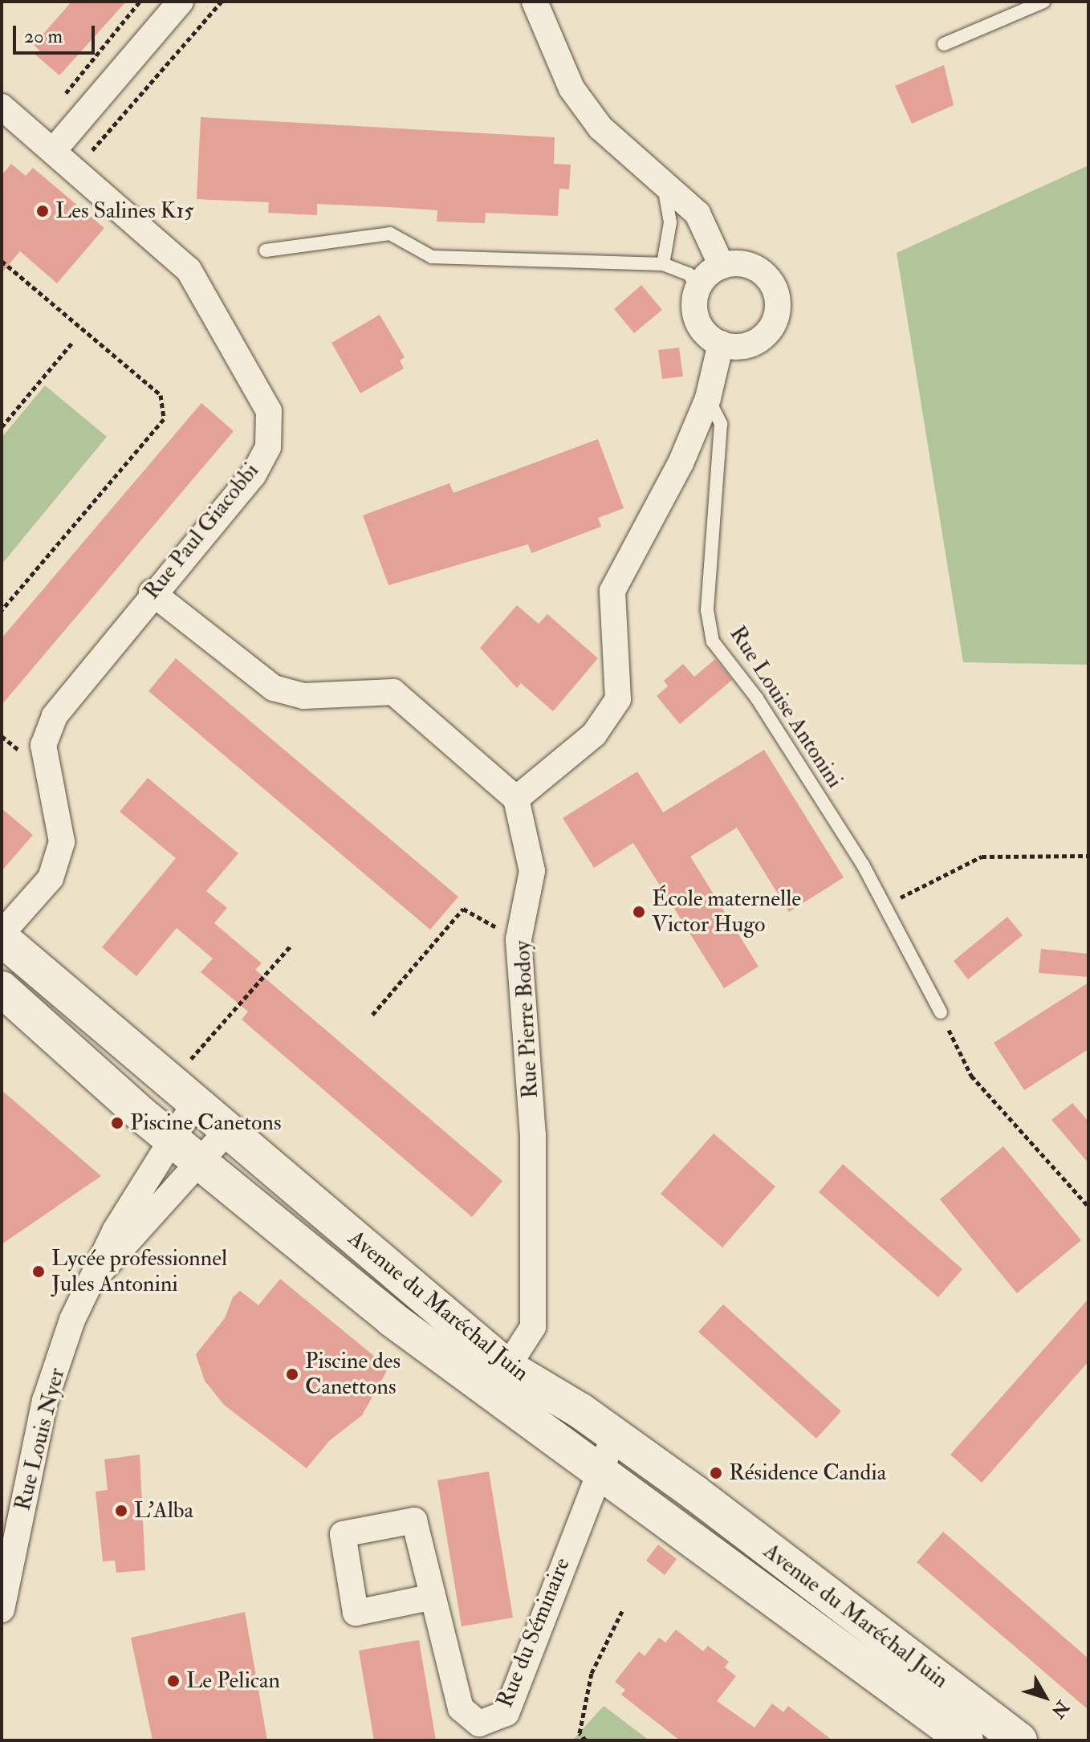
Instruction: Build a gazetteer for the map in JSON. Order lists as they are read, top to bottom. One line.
{"streets":{"main road":["Avenue du Maréchal Juin"],"street":["Rue Paul Giacobbi","Rue Pierre Bodoy","Rue Louis Nyer","Rue du Séminaire"],"lane":["Rue Louise Antonini"]},"crossings":[["Rue Paul Giacobbi","Avenue du Maréchal Juin"],["Rue Pierre Bodoy","Avenue du Maréchal Juin"],["Avenue du Maréchal Juin","Rue Louis Nyer"],["Avenue du Maréchal Juin","Rue du Séminaire"]],"places":["Les Salines K15","École maternelle Victor Hugo","Piscine Canetons","Lycée professionnel Jules Antonini","Piscine des Canettons","Résidence Candia","L'Alba","Le Pelican"],"scale_bar":"20 m","north":"bottom right"}
